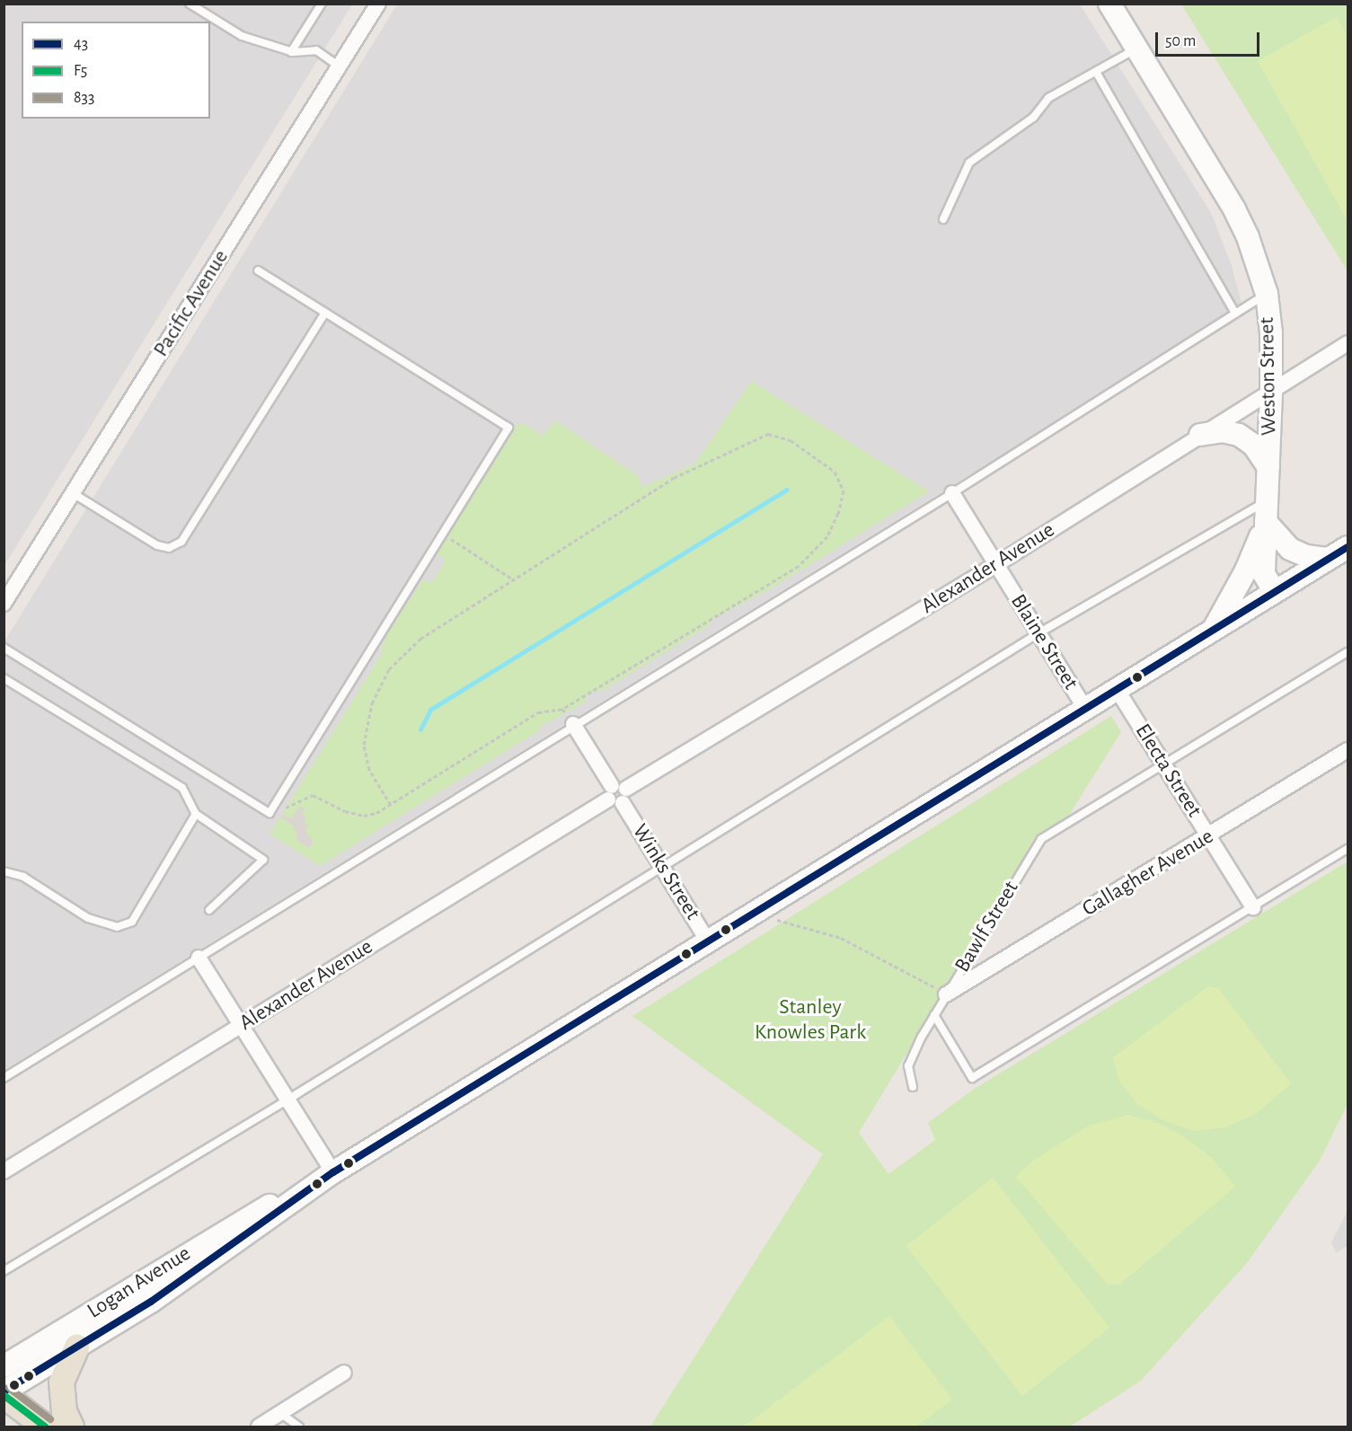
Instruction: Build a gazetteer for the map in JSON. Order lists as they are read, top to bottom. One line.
{"streets":{"main road":["Weston Street","Logan Avenue"],"street":["Pacific Avenue","Alexander Avenue","Blaine Street","Electa Street","Winks Street","Gallagher Avenue"],"lane":["Bawlf Street"]},"crossings":[["Weston Street","Alexander Avenue"],["Weston Street","Logan Avenue"],["Alexander Avenue","Blaine Street"],["Alexander Avenue","Winks Street"],["Blaine Street","Logan Avenue"],["Electa Street","Gallagher Avenue"],["Electa Street","Bawlf Street"],["Electa Street","Logan Avenue"],["Winks Street","Logan Avenue"],["Gallagher Avenue","Bawlf Street"]],"parks":["Stanley Knowles Park"],"lines":["transit line 43","transit line 833","transit line F5"],"legend":["43","F5","833"],"scale_bar":"50 m"}
